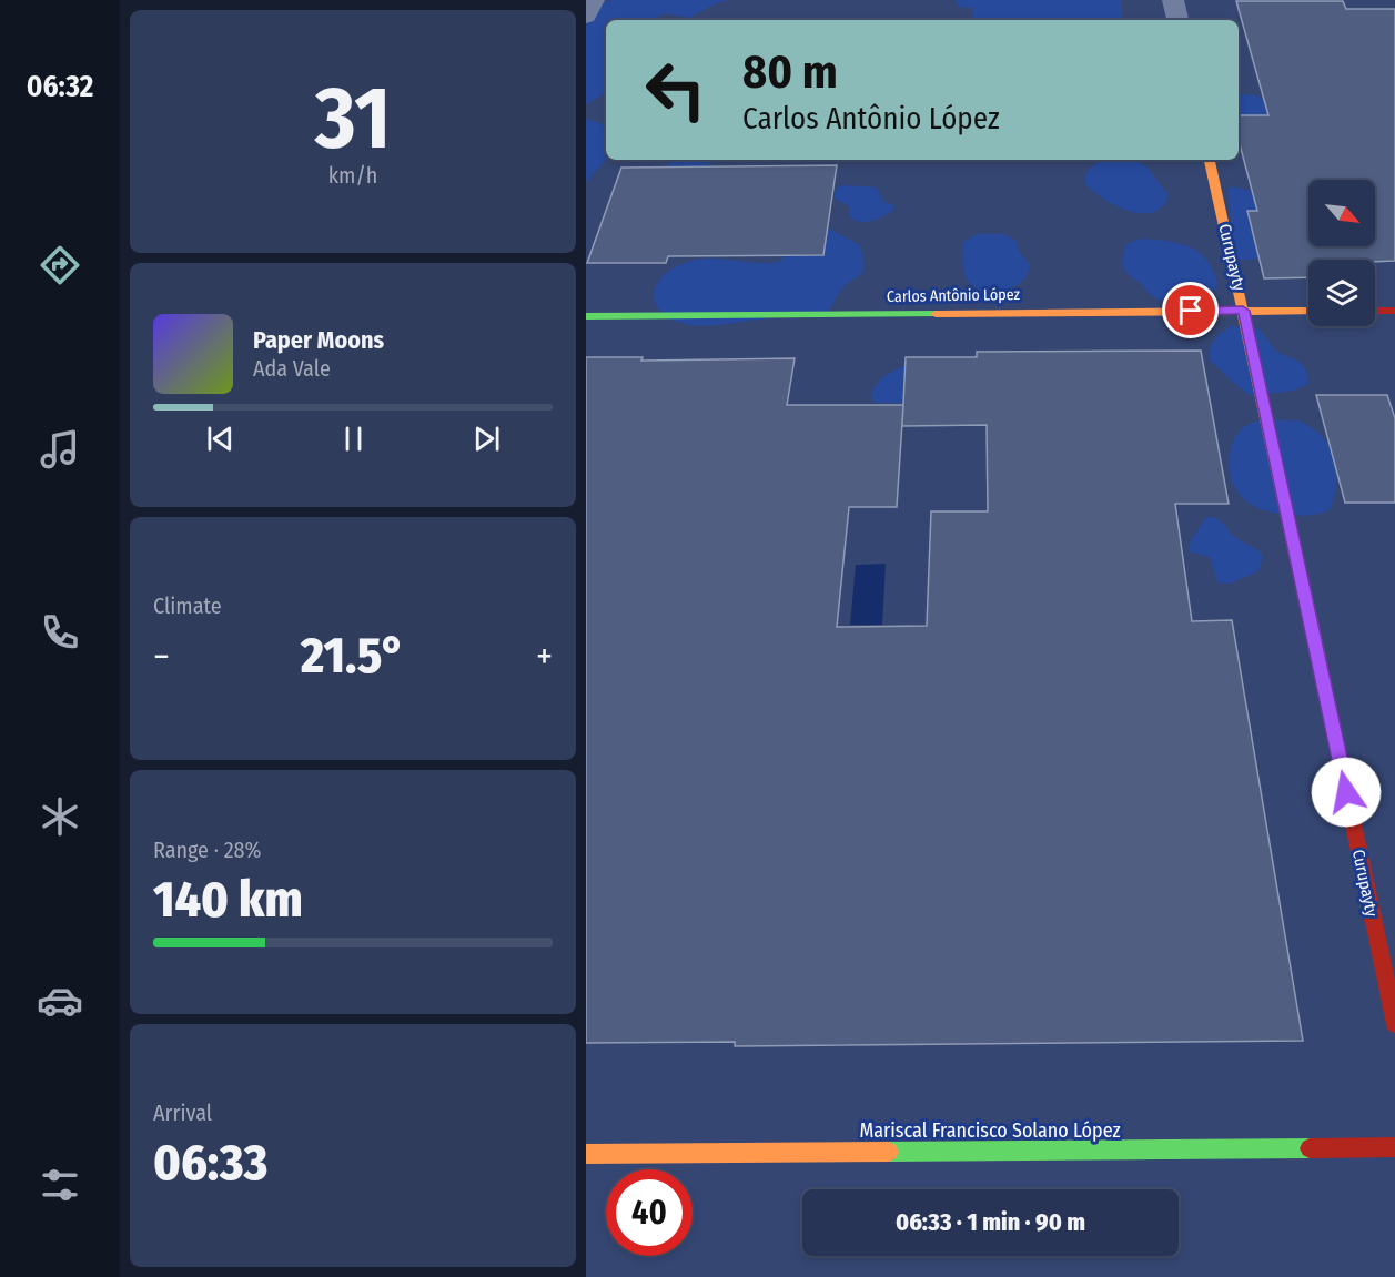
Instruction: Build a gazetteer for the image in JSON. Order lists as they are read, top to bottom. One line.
{"streets":{"street":["Curupayty","Carlos Antônio López","Mariscal Francisco Solano López"]},"crossings":[["Curupayty","Carlos Antônio López"]],"north":"bottom right","page":{"tabs":"06:32","tile":[["31","km/h"],"Climate",["Range · 28%","140 km"],["Arrival","06:33"]],"turn":["80 m","Carlos Antônio López"],"song":["Paper Moons","Ada Vale"],"heat":["−","21.5°","+"],"limit":"40","trip":"06:33 · 1 min · 90 m"}}
